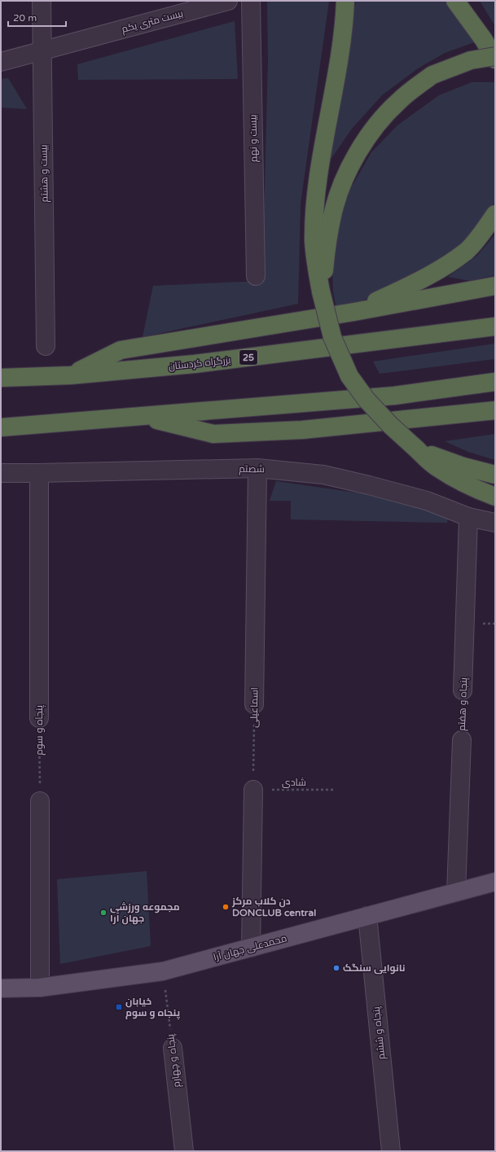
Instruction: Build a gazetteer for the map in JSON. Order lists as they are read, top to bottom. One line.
{"streets":{"highway":["25","بزرگراه کردستان"],"main road":["محمدعلی جهان آرا"],"street":["بیست متری یکم","بیست و نهم","بیست و هشتم","شصتم","پنجاه و هفتم","اسماعیلی","پنجاه و سوم","پنجاه و ششم","پنجاه و چهارم"],"path":["شادی"]},"crossings":[["بیست متری یکم","بیست و هشتم"],["شصتم","پنجاه و هفتم"],["شصتم","اسماعیلی"],["شصتم","پنجاه و سوم"],["پنجاه و هفتم","محمدعلی جهان آرا"],["اسماعیلی","شادی"],["محمدعلی جهان آرا","پنجاه و ششم"],["محمدعلی جهان آرا","پنجاه و چهارم"]],"places":{"other":["دن کلاب مرکز DONCLUB central","مجموعه ورزشی جهان آرا","نانوایی سنگک"],"transit":["خیابان پنجاه و سوم"]},"scale_bar":"20 m"}
